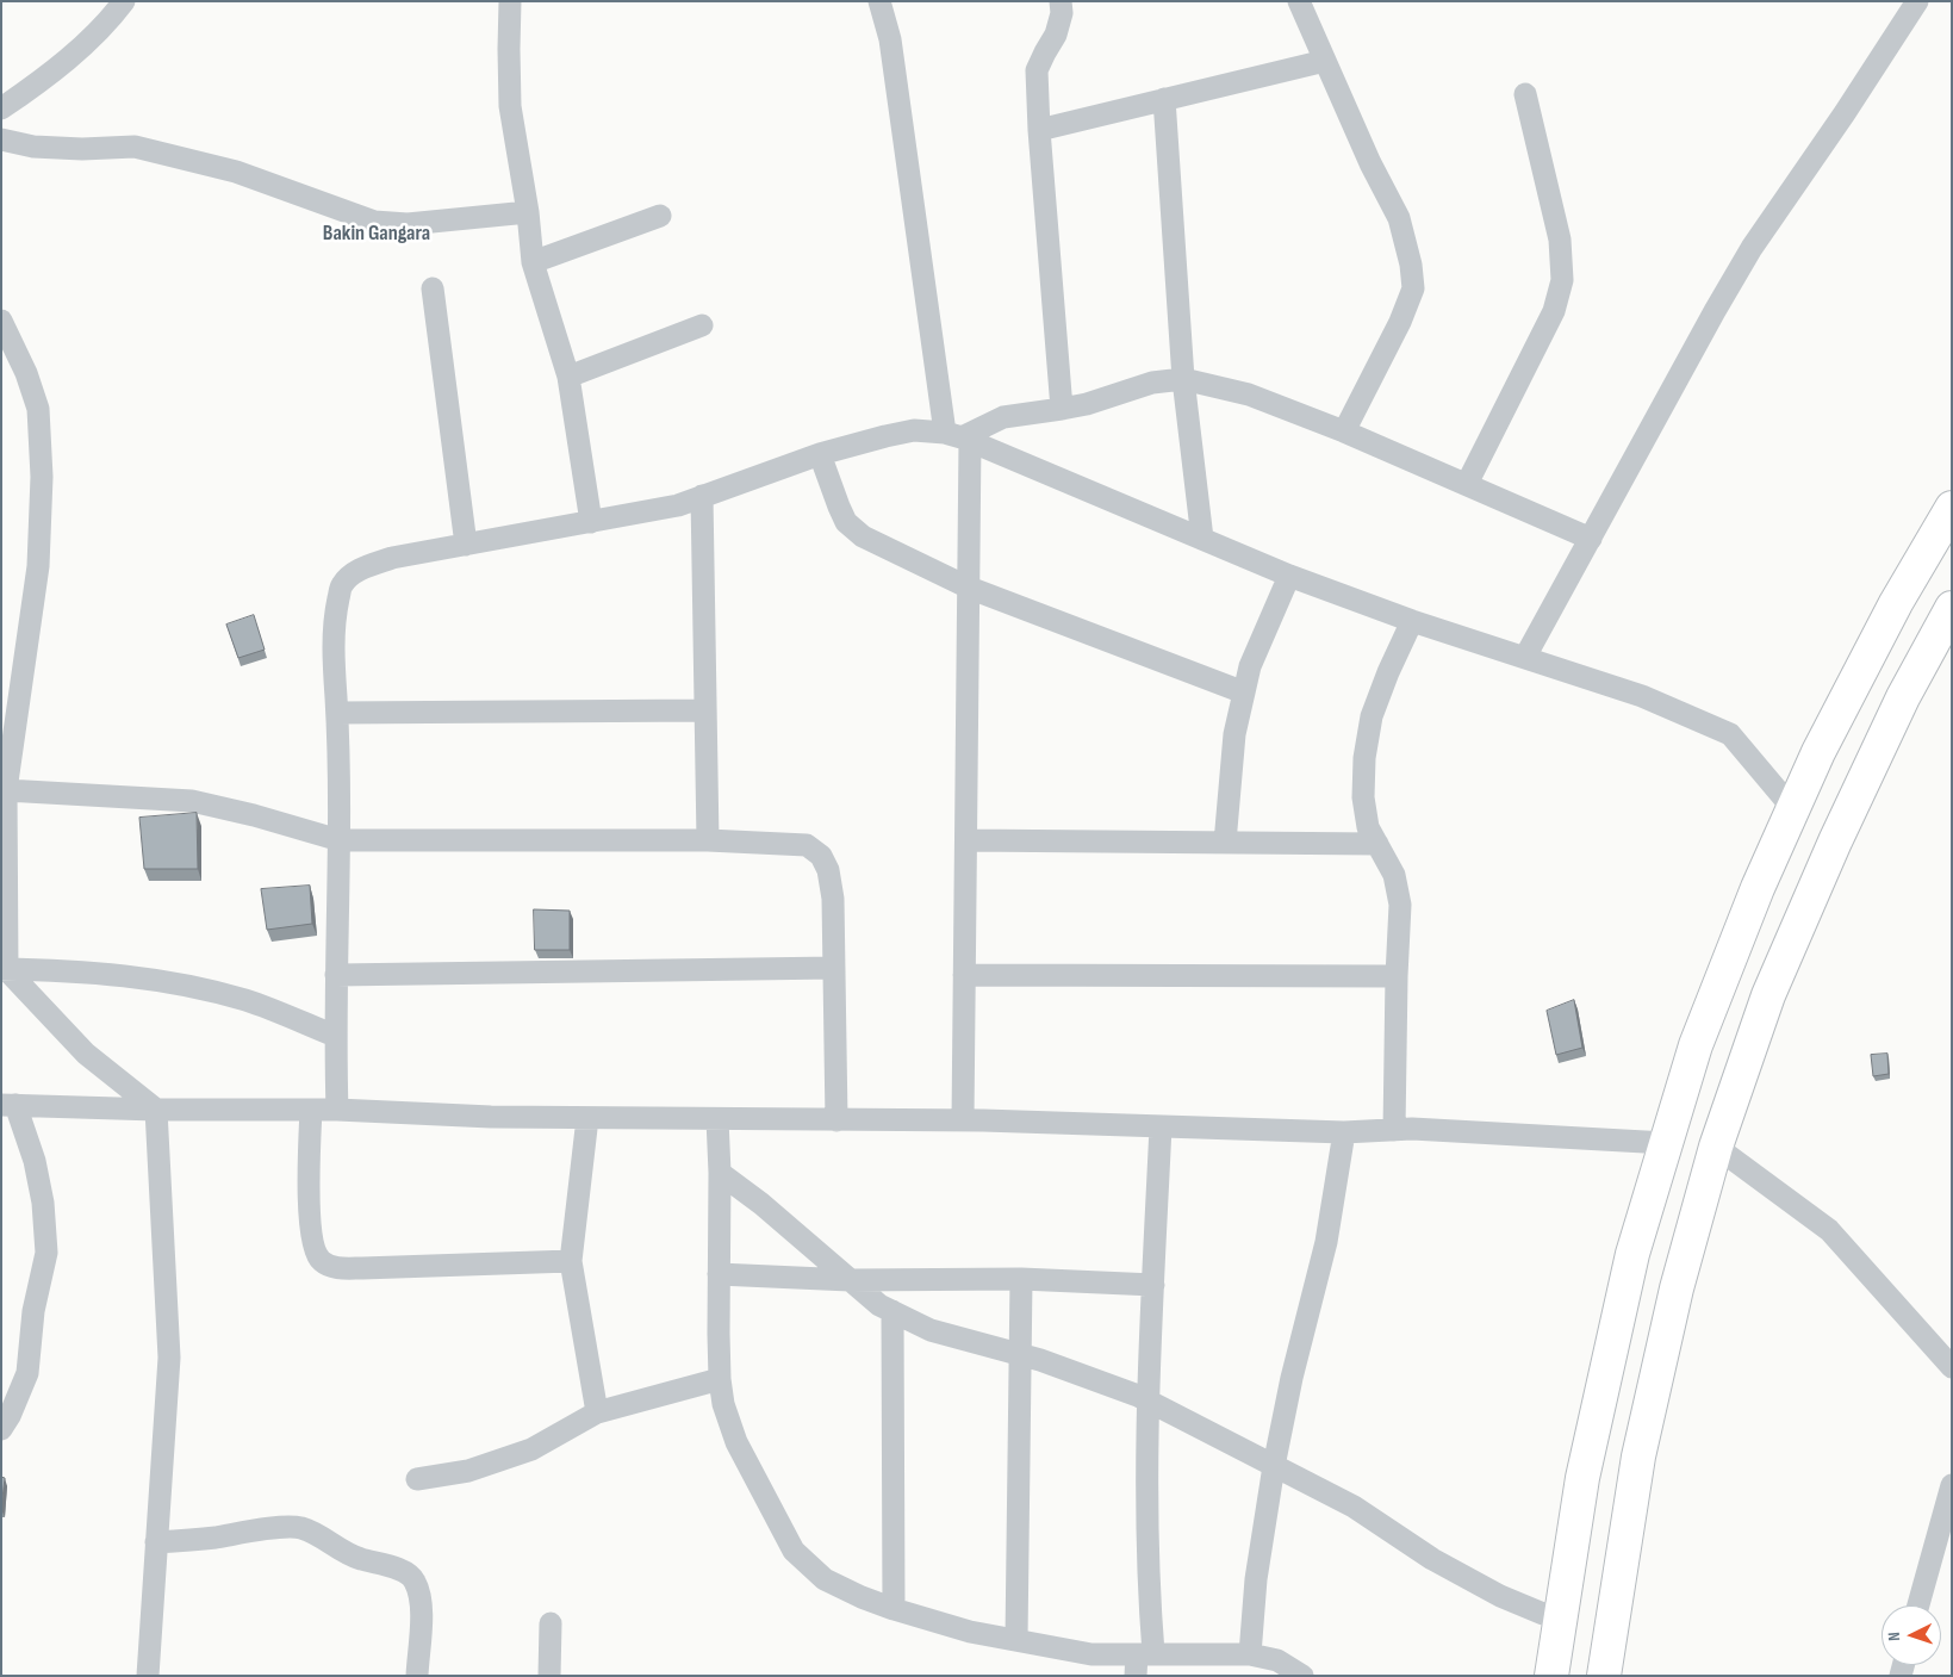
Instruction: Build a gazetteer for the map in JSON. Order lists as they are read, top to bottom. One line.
{"districts":["Bakin Gangara"],"north":"left"}
